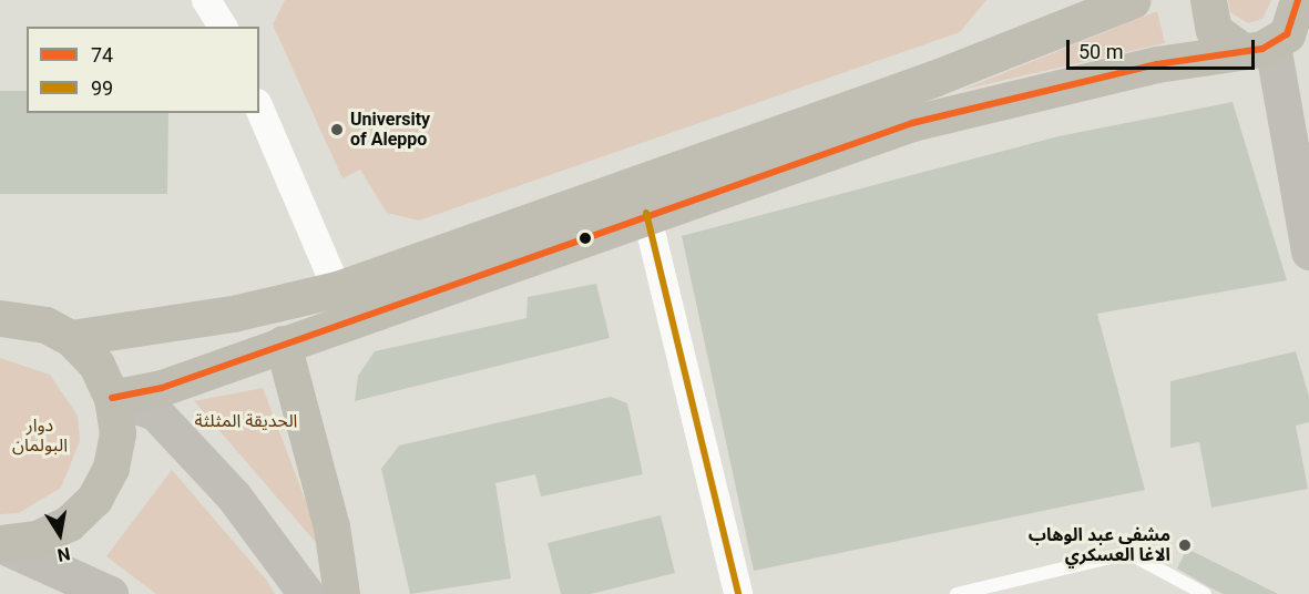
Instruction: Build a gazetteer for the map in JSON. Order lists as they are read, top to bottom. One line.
{"parks":["الحديقة المثلثة","دوار البولمان"],"places":["University of Aleppo","مشفى عبد الوهاب الاغا العسكري"],"lines":["transit line 74","transit line 99"],"legend":["74","99"],"scale_bar":"50 m","north":"bottom"}
